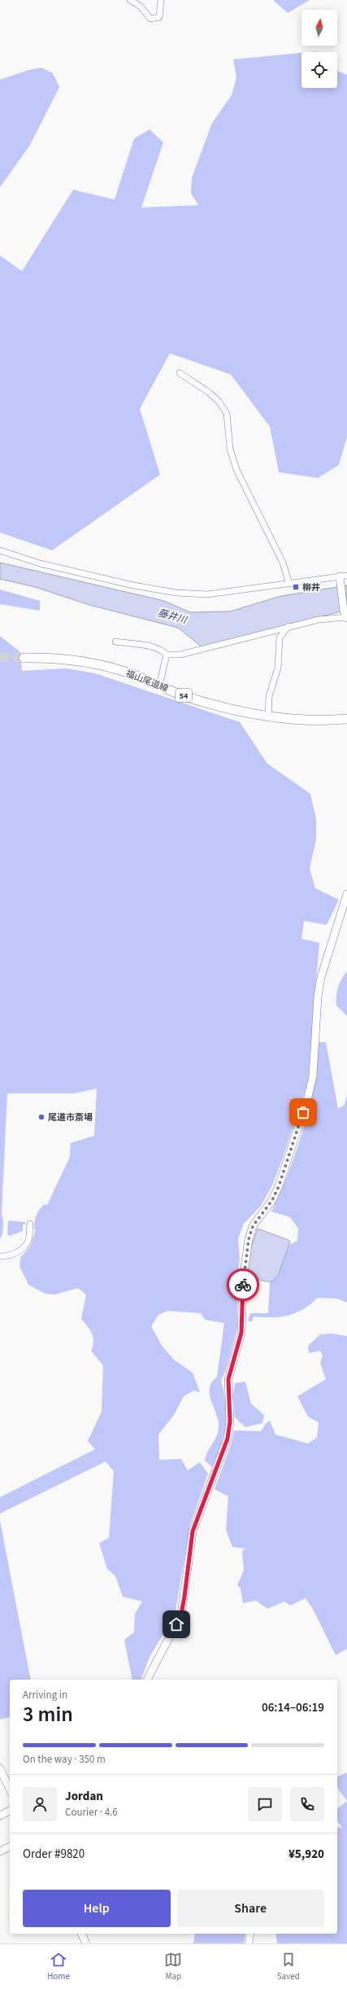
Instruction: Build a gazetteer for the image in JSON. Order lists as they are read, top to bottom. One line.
{"streets":{"main road":["福山尾道線","54"]},"water":["藤井川"],"places":{"transit":["柳井"],"other":["尾道市斎場"]},"north":"top","page":{"heading":["3 min","Arriving in","06:14–06:19"],"panel":["Jordan","Courier · 4.6","Order #9820","¥5,920"],"bar":"On the way · 350 m","buttons":["Help","Share"],"tabs":["Home","Map","Saved"]}}
